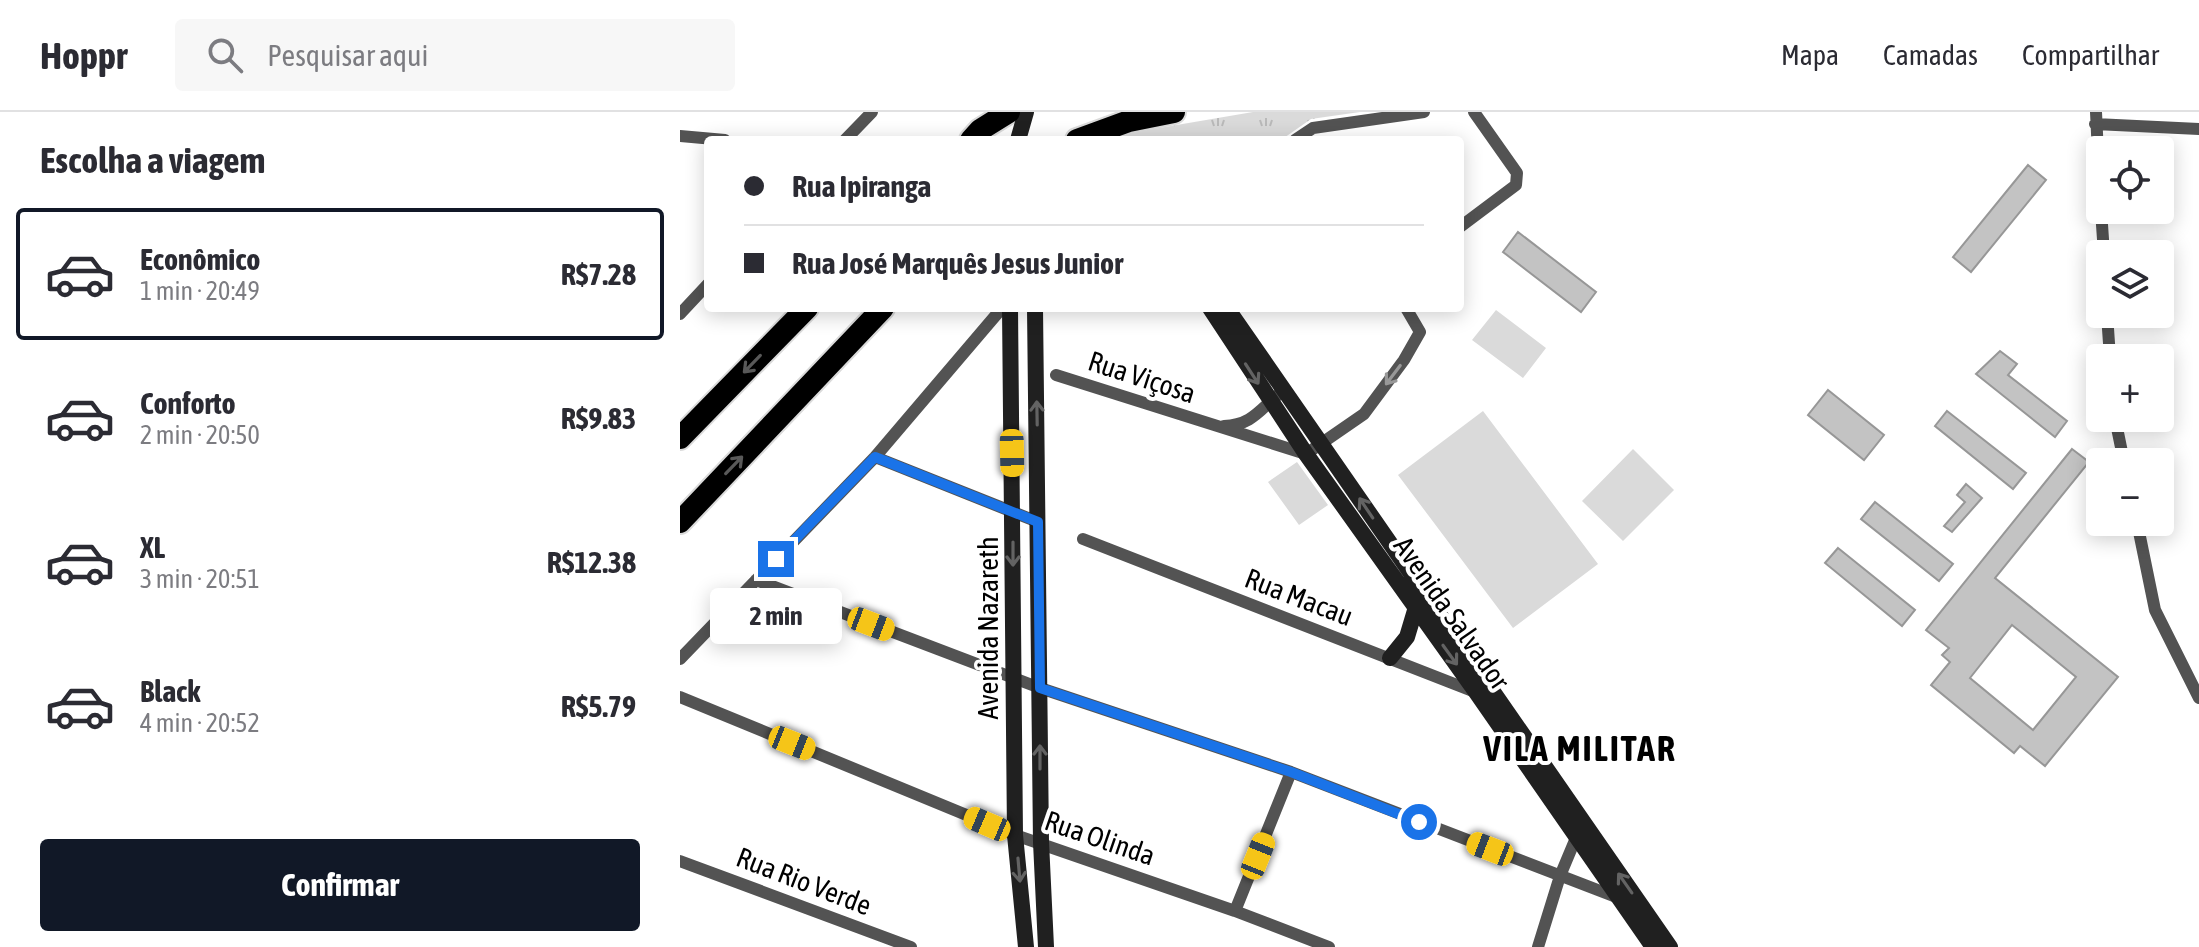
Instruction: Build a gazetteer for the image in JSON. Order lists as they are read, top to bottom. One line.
{"streets":{"street":["Rua Viçosa","Rua Macau","Avenida Salvador","Avenida Nazareth","Rua Olinda","Rua Rio Verde"]},"crossings":[["Rua Viçosa","Avenida Salvador"],["Rua Macau","Avenida Salvador"],["Avenida Nazareth","Rua Olinda"]],"districts":["VILA MILITAR"],"page":{"header":"Hoppr","search":"Pesquisar aqui","nav":["Mapa","Camadas","Compartilhar"],"heading":"Escolha a viagem","map_buttons":["+","−"],"banner":["Rua Ipiranga","Rua José Marquês Jesus Junior"],"list":[{"name":"Econômico","note":"1 min · 20:49","value":"R$7.28"},{"name":"Conforto","note":"2 min · 20:50","value":"R$9.83"},{"name":"XL","note":"3 min · 20:51","value":"R$12.38"},{"name":"Black","note":"4 min · 20:52","value":"R$5.79"}],"bubble":"2 min","buttons":"Confirmar"}}
